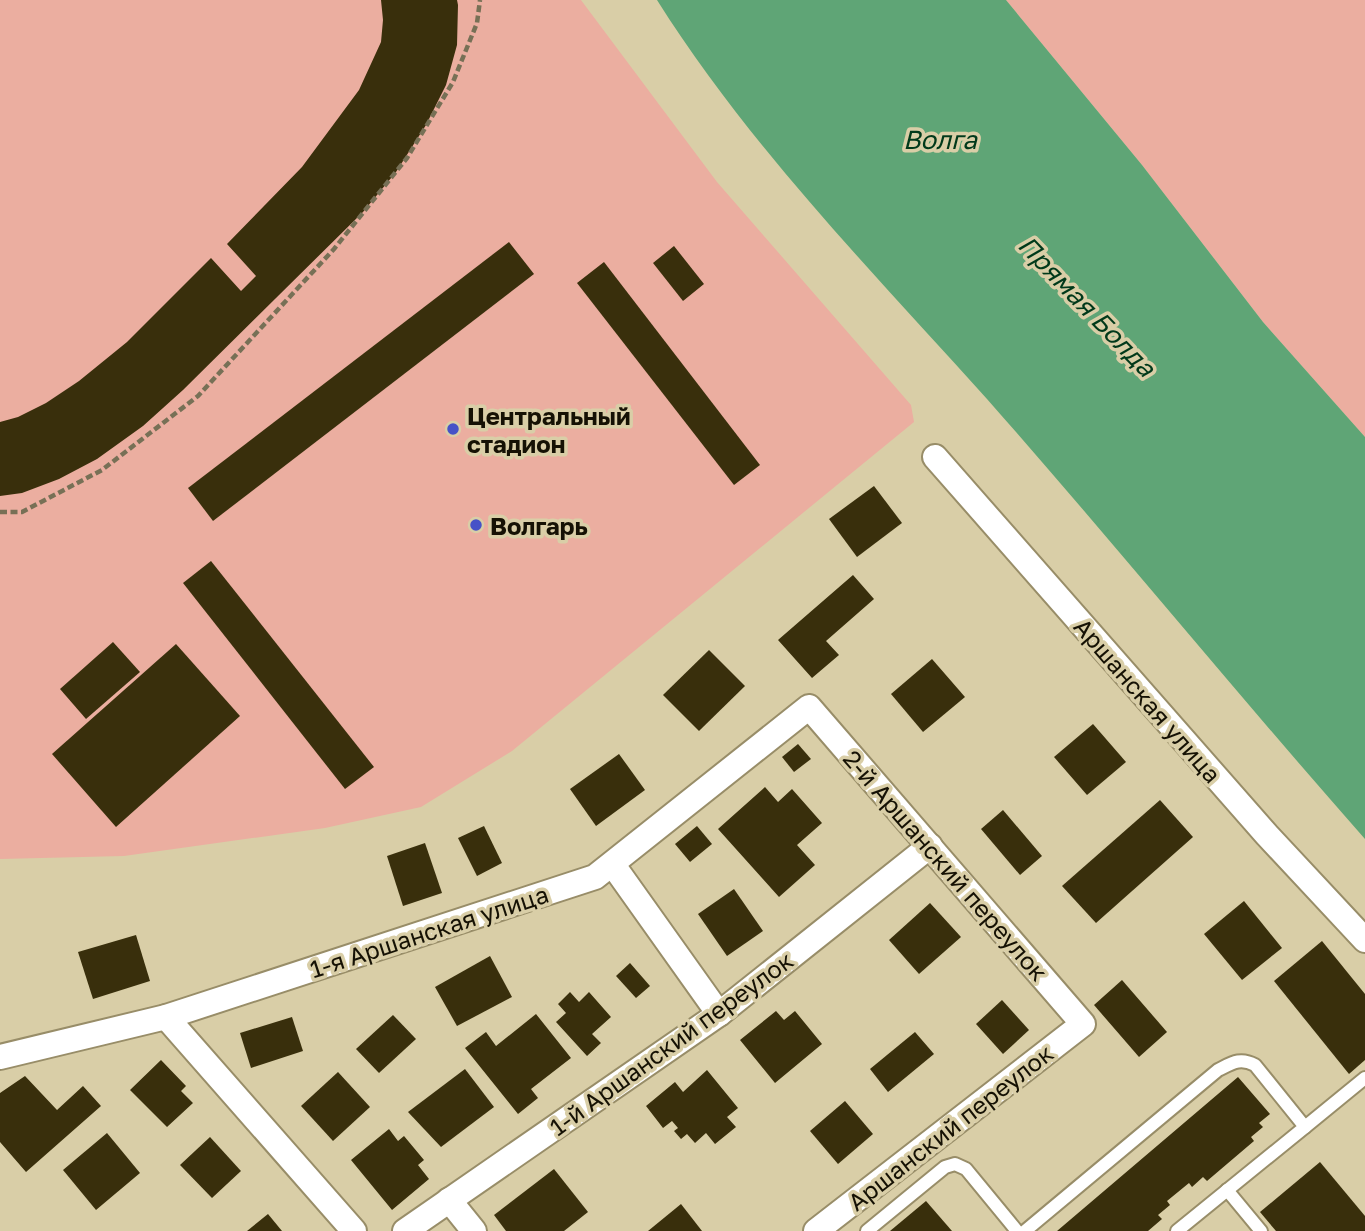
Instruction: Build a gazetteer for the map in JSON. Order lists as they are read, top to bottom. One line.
{"streets":{"street":["Аршанская улица","2-й Аршанский переулок","1-я Аршанская улица","1-й Аршанский переулок","Аршанский переулок"]},"crossings":[["2-й Аршанский переулок","1-я Аршанская улица"],["2-й Аршанский переулок","1-й Аршанский переулок"],["2-й Аршанский переулок","Аршанский переулок"]],"water":["Волга","Прямая Болда"],"places":["Центральный стадион","Волгарь"]}
